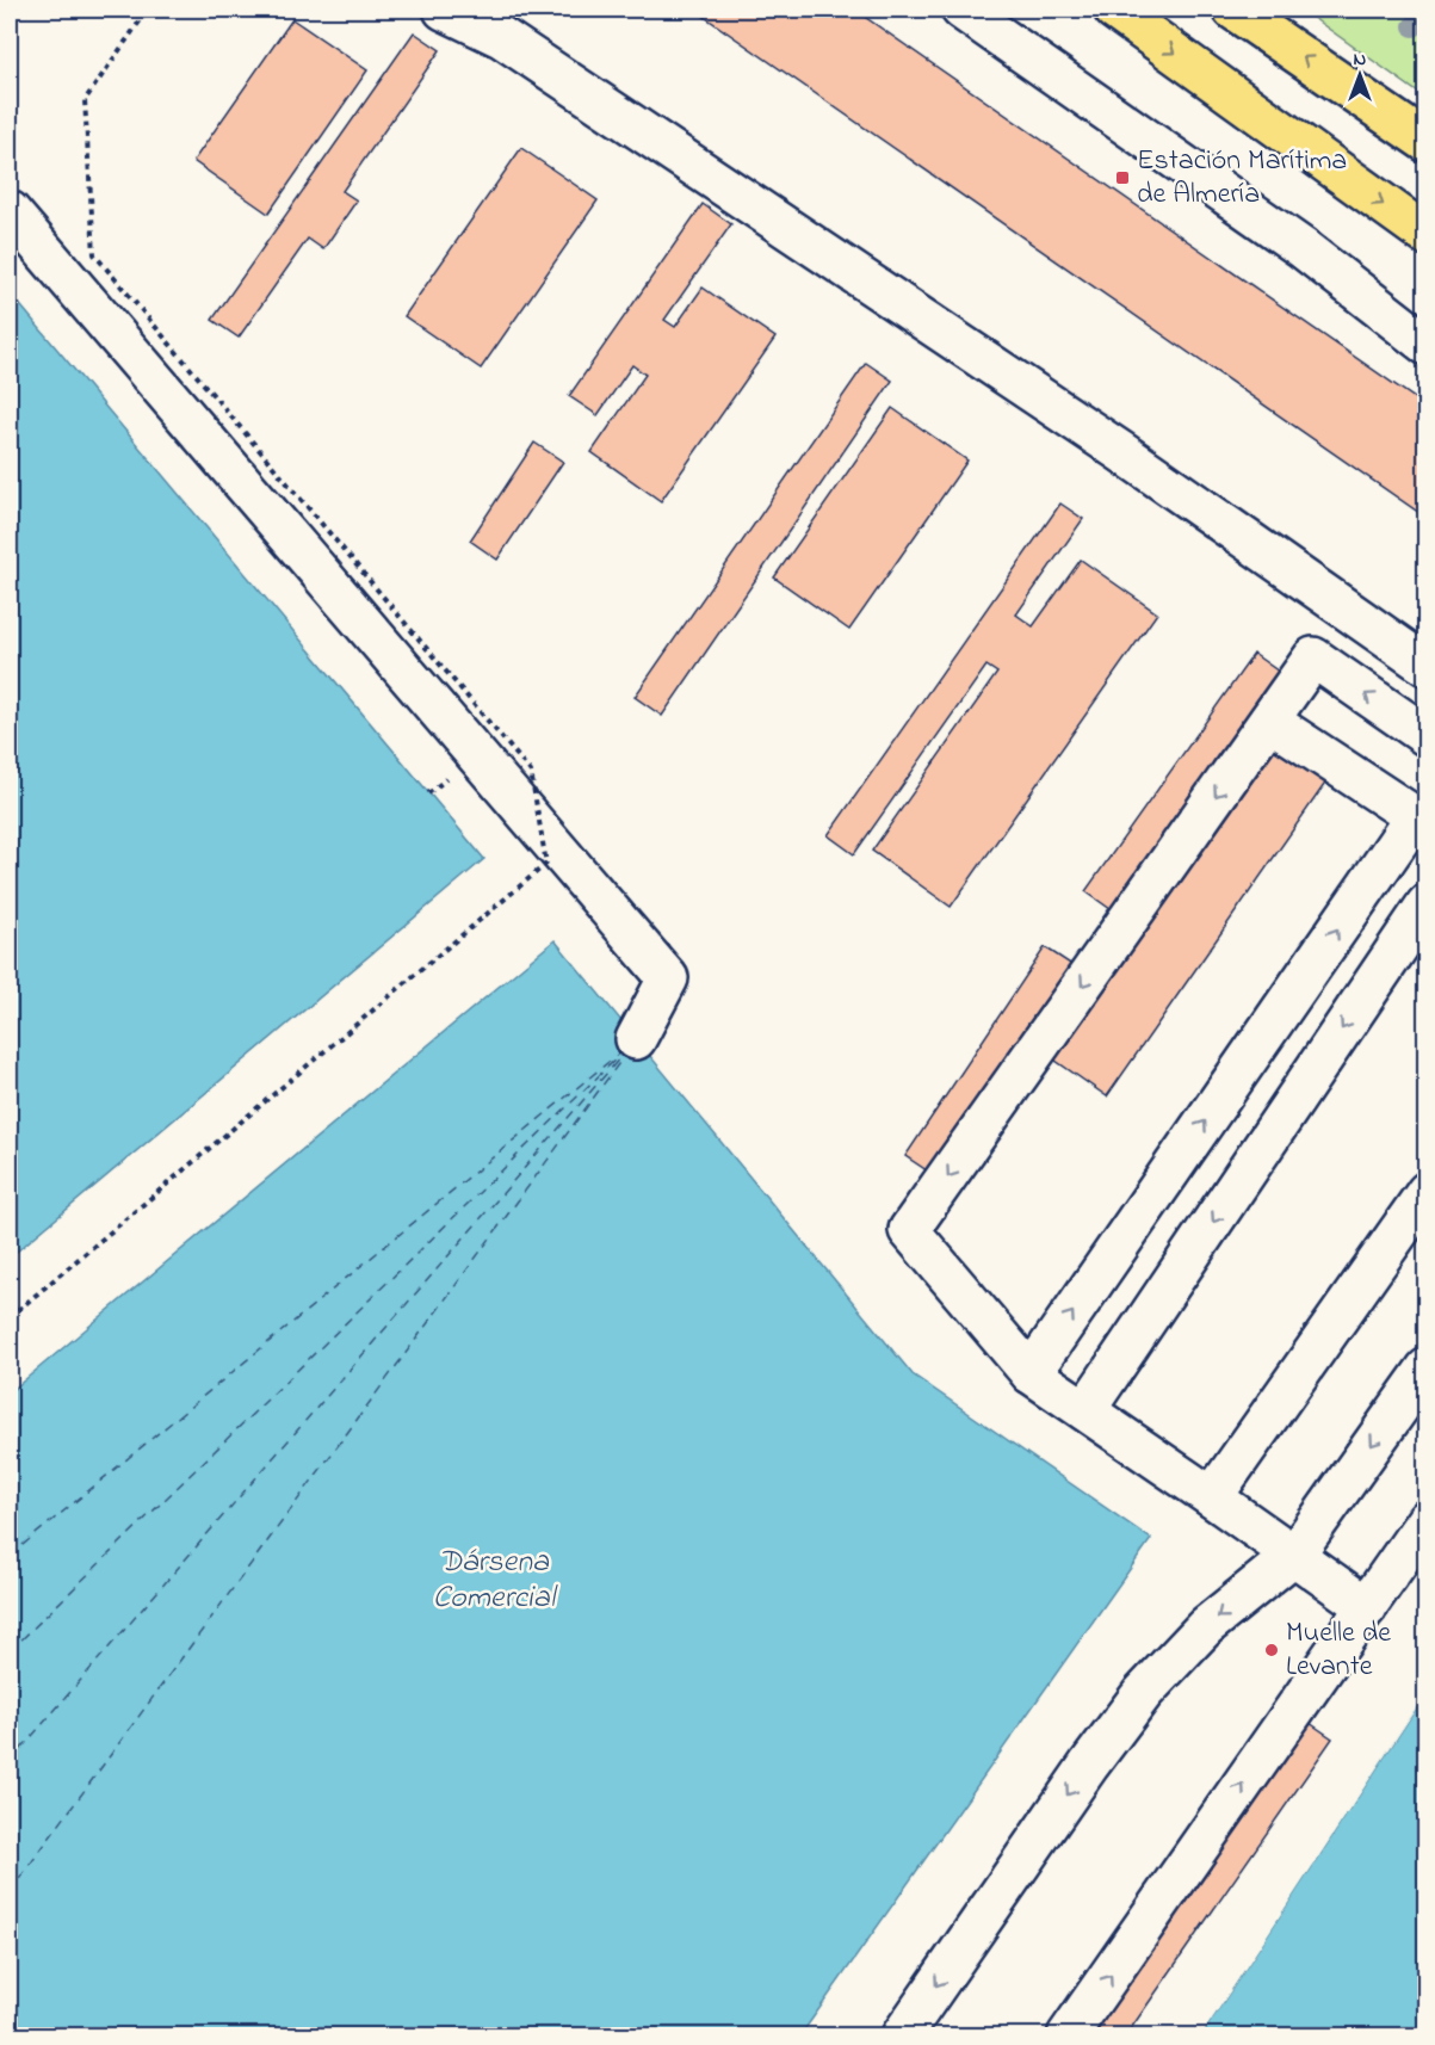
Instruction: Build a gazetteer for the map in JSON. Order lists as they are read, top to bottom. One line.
{"water":["Dársena Comercial"],"places":{"transit":["Estación Marítima de Almería"],"other":["Muelle de Levante"]},"north":"top"}
